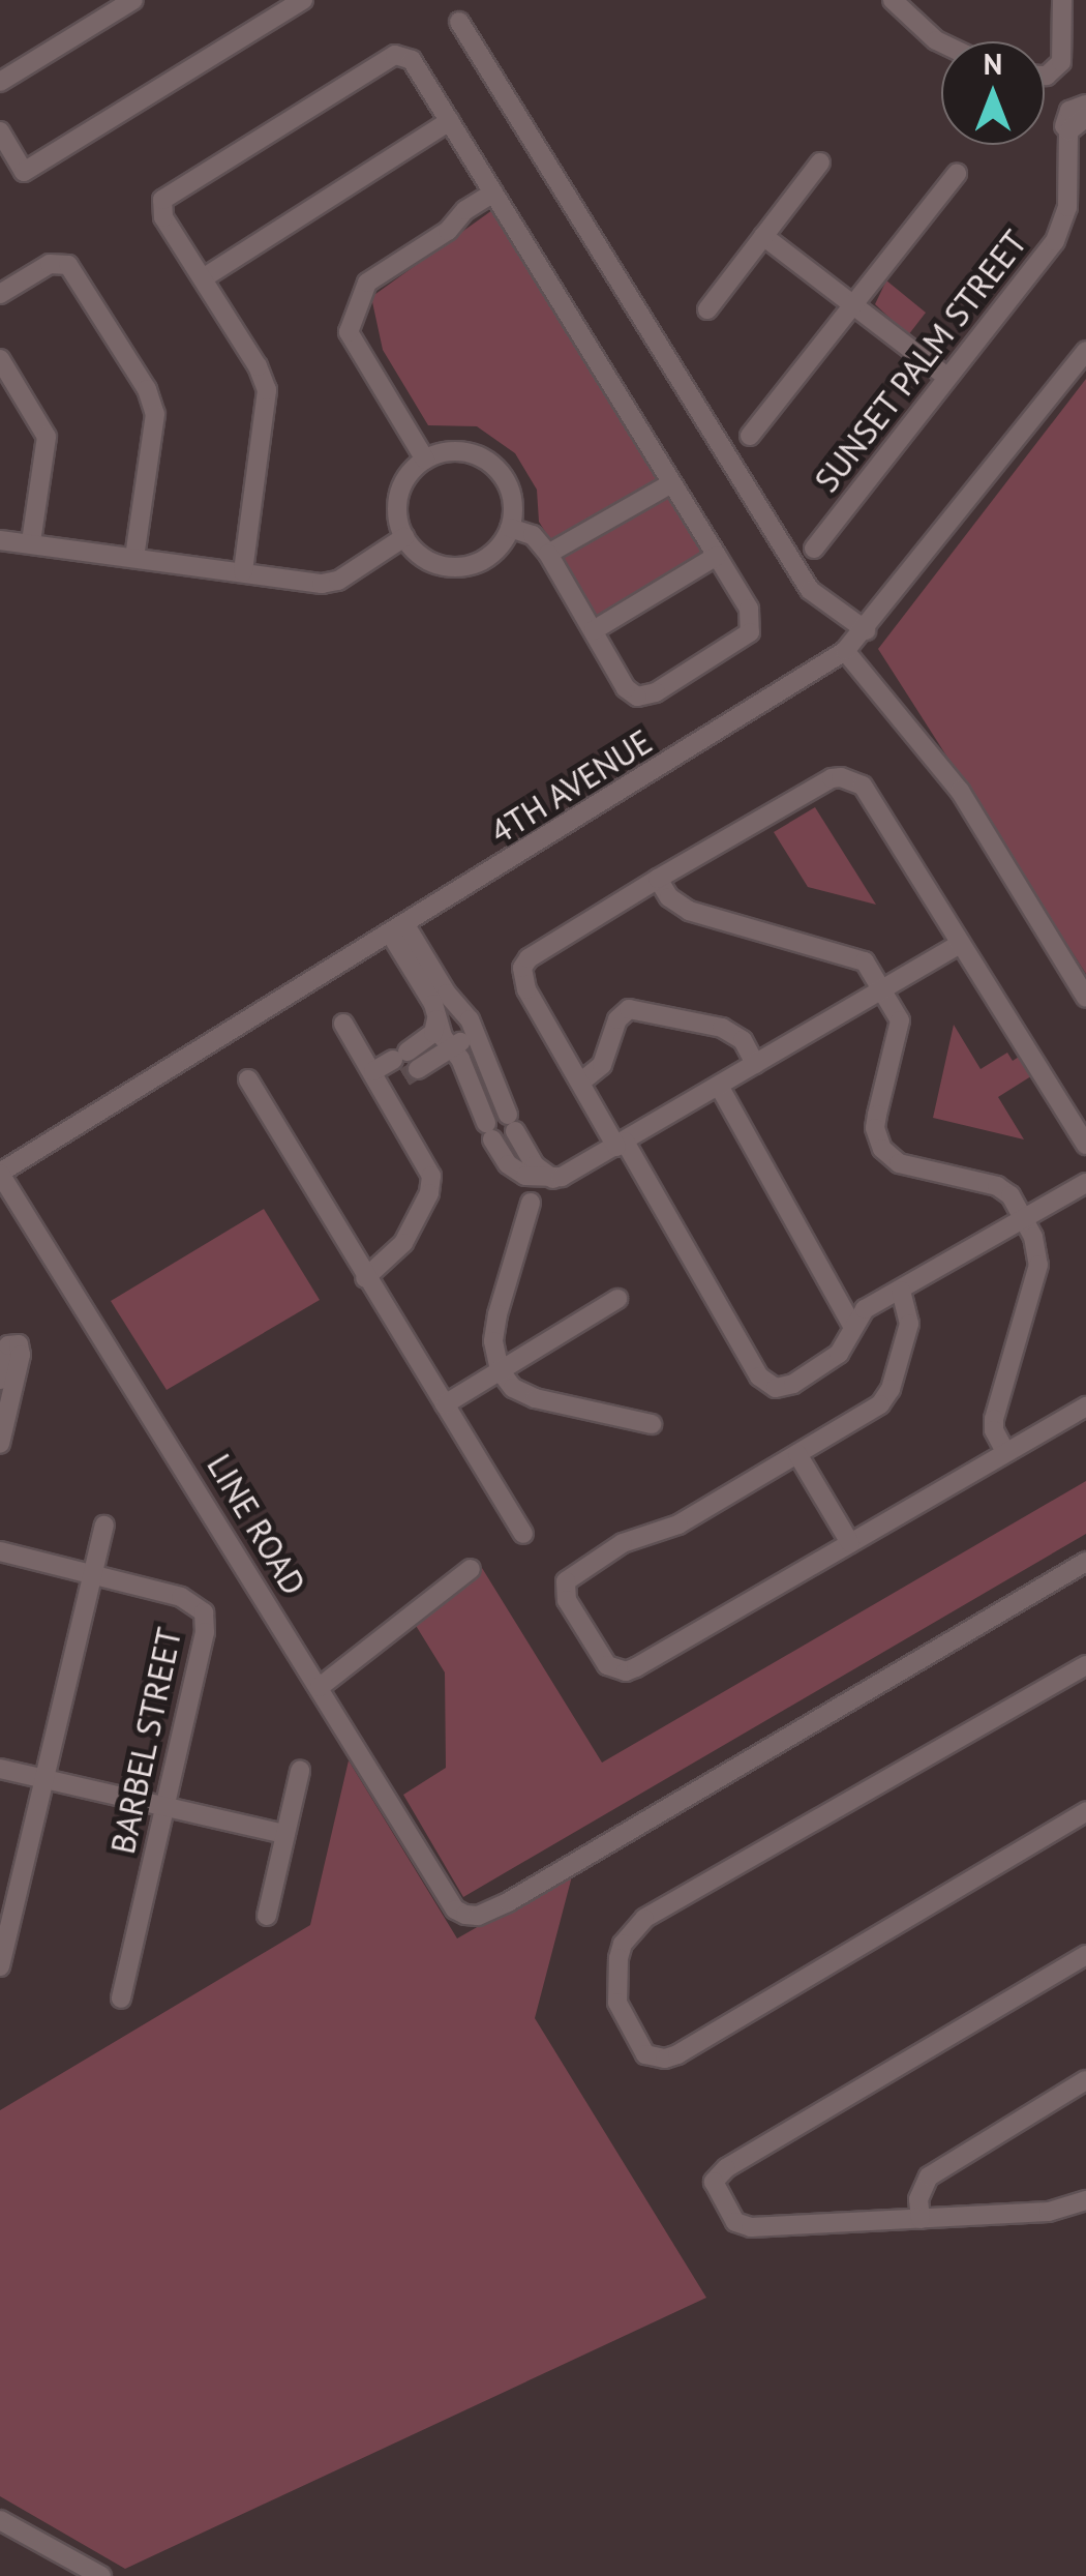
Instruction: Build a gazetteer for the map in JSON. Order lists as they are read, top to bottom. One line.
{"streets":{"street":["SUNSET PALM STREET","4TH AVENUE","LINE ROAD","BARBEL STREET"]},"crossings":[["4TH AVENUE","LINE ROAD"]],"north":"top"}
